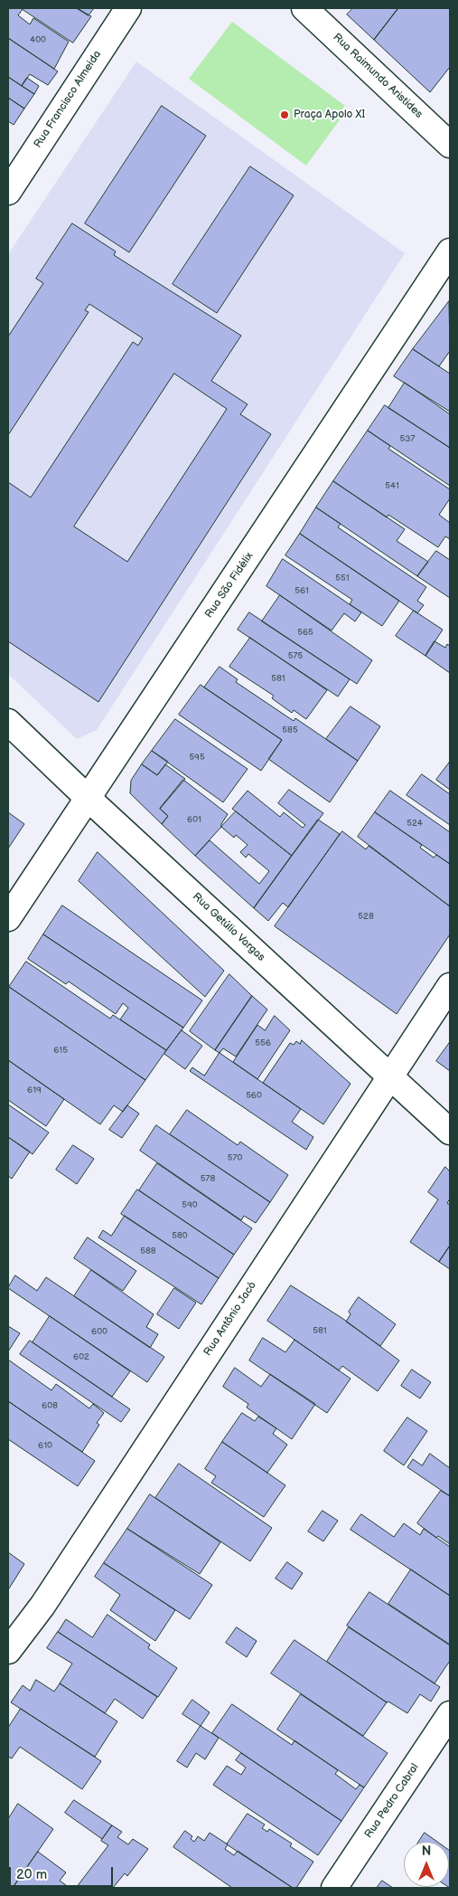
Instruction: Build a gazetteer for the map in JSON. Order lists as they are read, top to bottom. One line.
{"streets":{"street":["Rua Raimundo Aristides","Rua Francisco Almeida","Rua São Fidélix","Rua Getúlio Vargas","Rua Antônio Jacó","Rua Pedro Cabral"]},"crossings":[["Rua São Fidélix","Rua Getúlio Vargas"],["Rua Getúlio Vargas","Rua Antônio Jacó"]],"places":["Praça Apolo XI"],"house_numbers":["400","537","541","551","561","565","575","581","585","595","601","524","528","556","615","619","560","570","578","590","580","588","581","600","602","608","610"],"scale_bar":"20 m","north":"top"}
